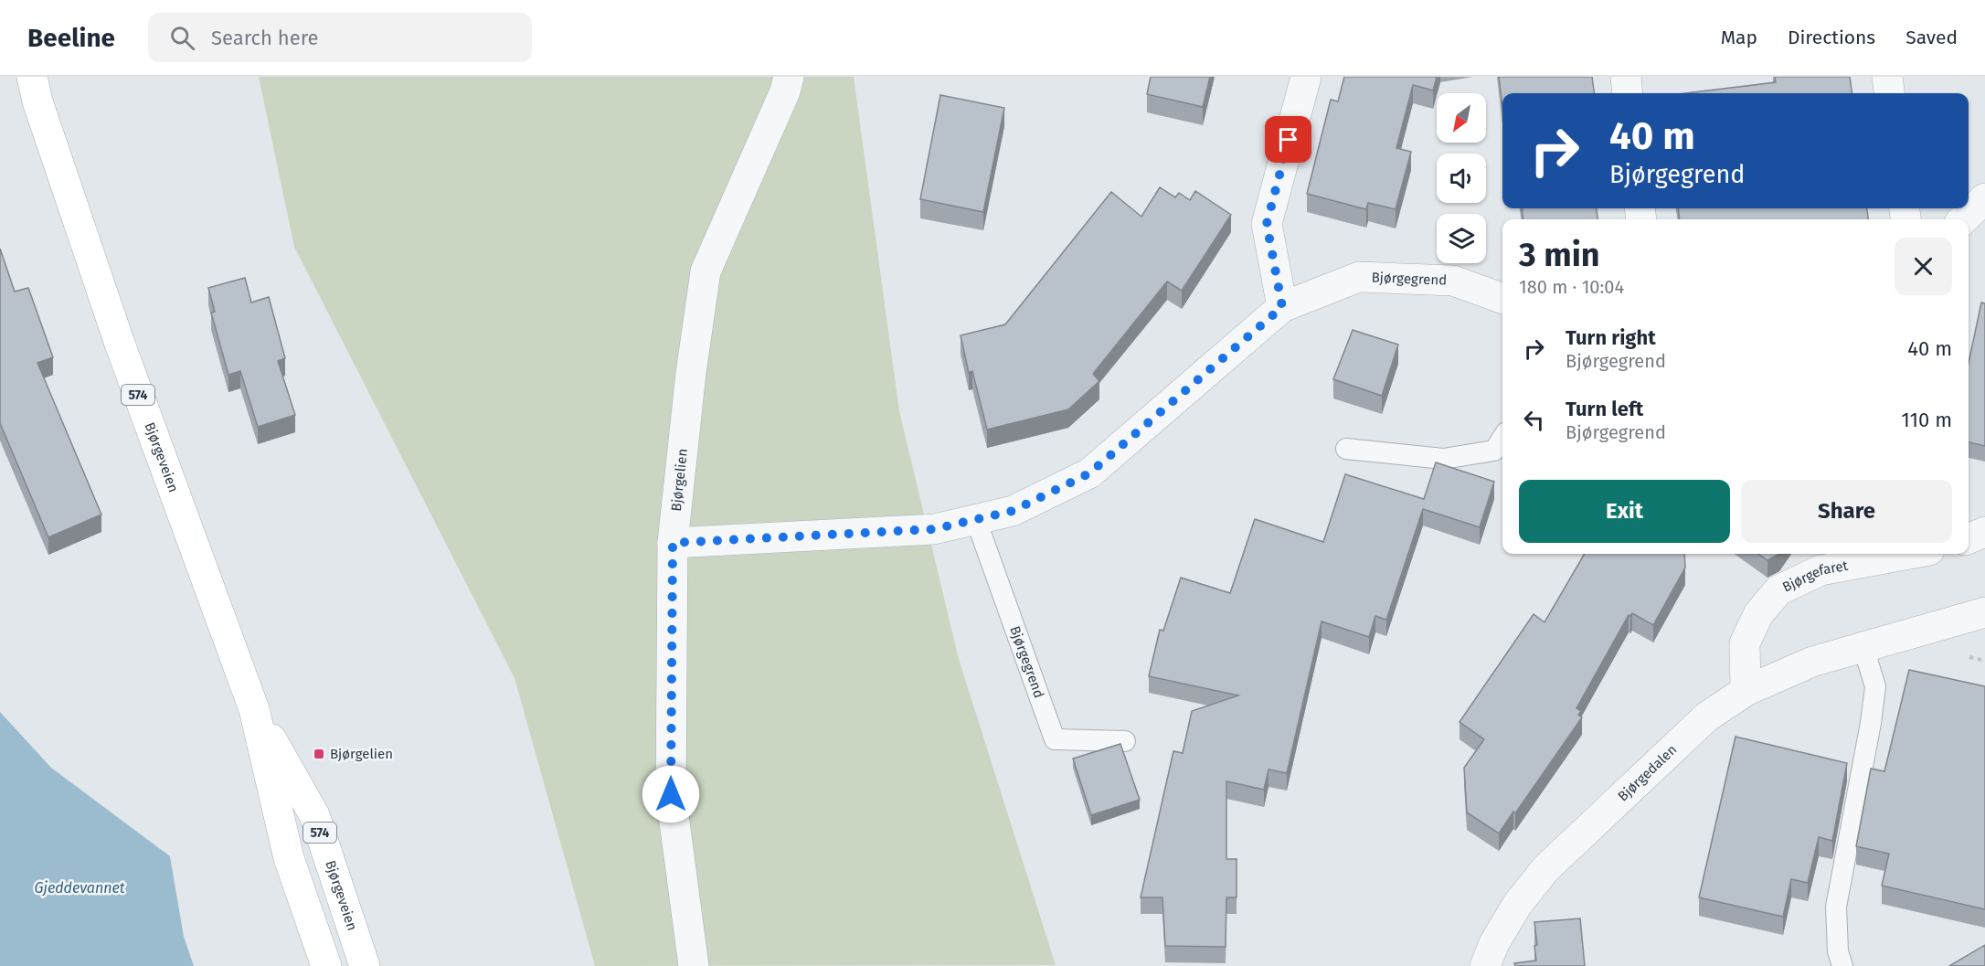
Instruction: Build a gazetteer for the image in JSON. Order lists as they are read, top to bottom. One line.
{"streets":{"main road":["574","Bjørgeveien"],"street":["Bjørgegrend","Bjørgelien","Bjørgefaret","Bjørgedalen"]},"crossings":[["Bjørgegrend","Bjørgelien"],["Bjørgefaret","Bjørgedalen"]],"water":["Gjeddevannet"],"places":{"transit":["Bjørgelien"]},"north":"bottom left","page":{"header":"Beeline","search":"Search here","nav":["Map","Directions","Saved"],"turn":["40 m","Bjørgegrend"],"heading":["3 min","180 m · 10:04"],"list":[{"name":"Turn right","note":"Bjørgegrend","value":"40 m"},{"name":"Turn left","note":"Bjørgegrend","value":"110 m"}],"buttons":["Exit","Share"]}}
